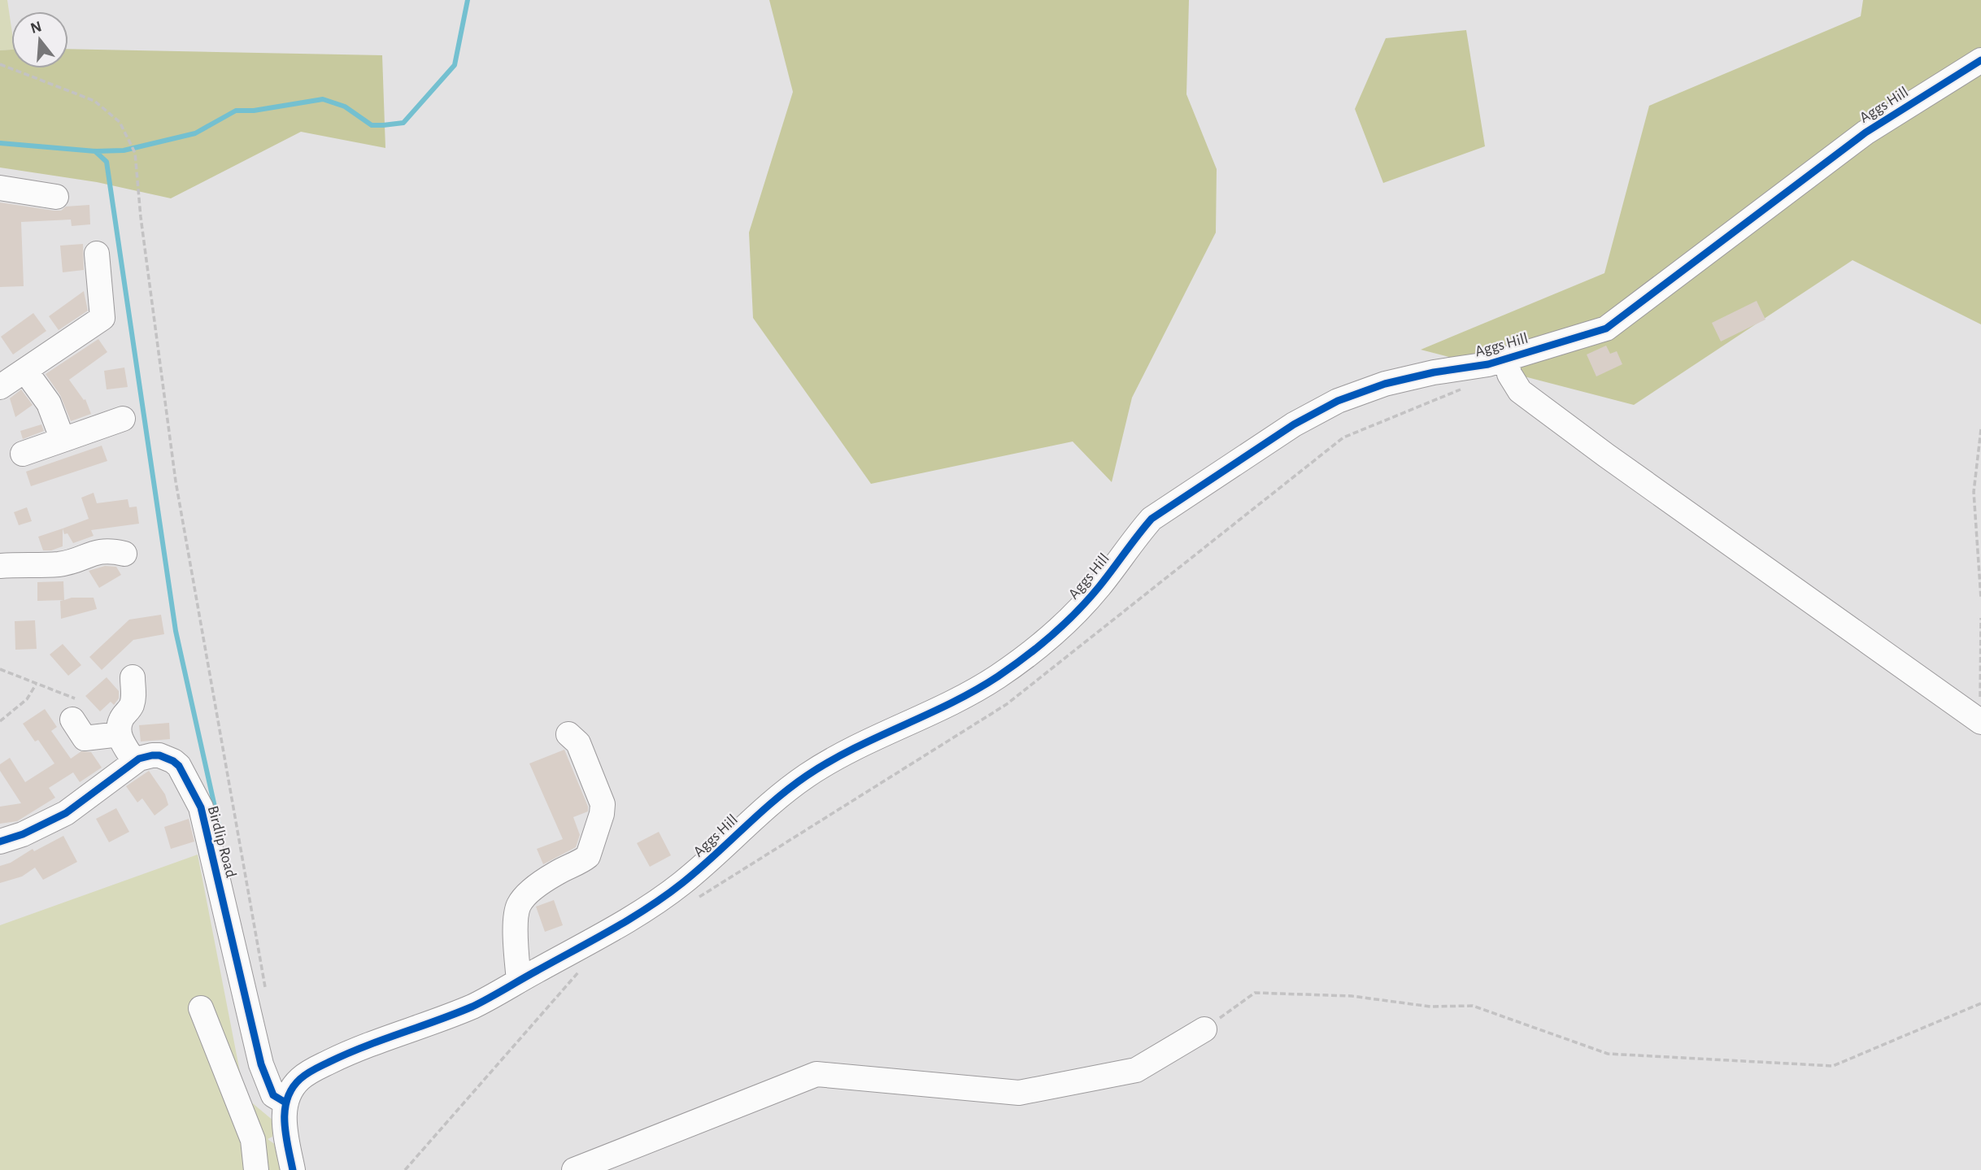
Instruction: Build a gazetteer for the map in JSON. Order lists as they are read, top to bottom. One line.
{"streets":{"street":["Aggs Hill","Birdlip Road"]},"crossings":[["Aggs Hill","Birdlip Road"]],"north":"top"}
